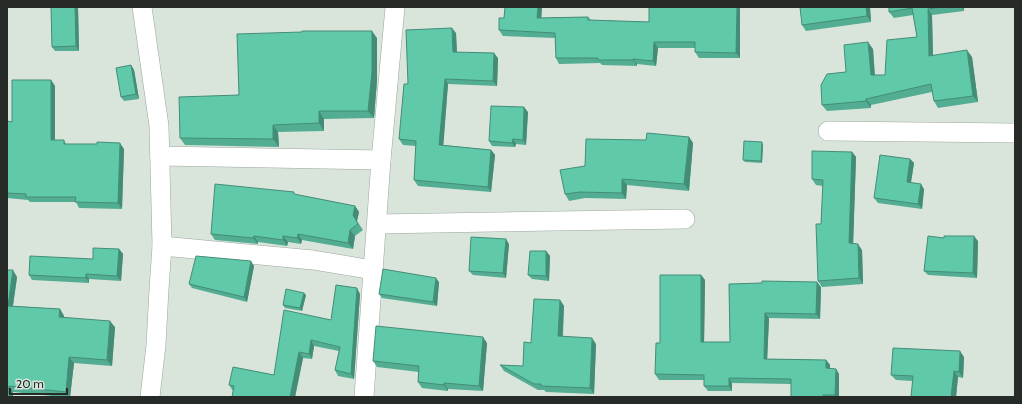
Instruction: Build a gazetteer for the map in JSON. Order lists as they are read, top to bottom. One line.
{"scale_bar":"20 m"}
